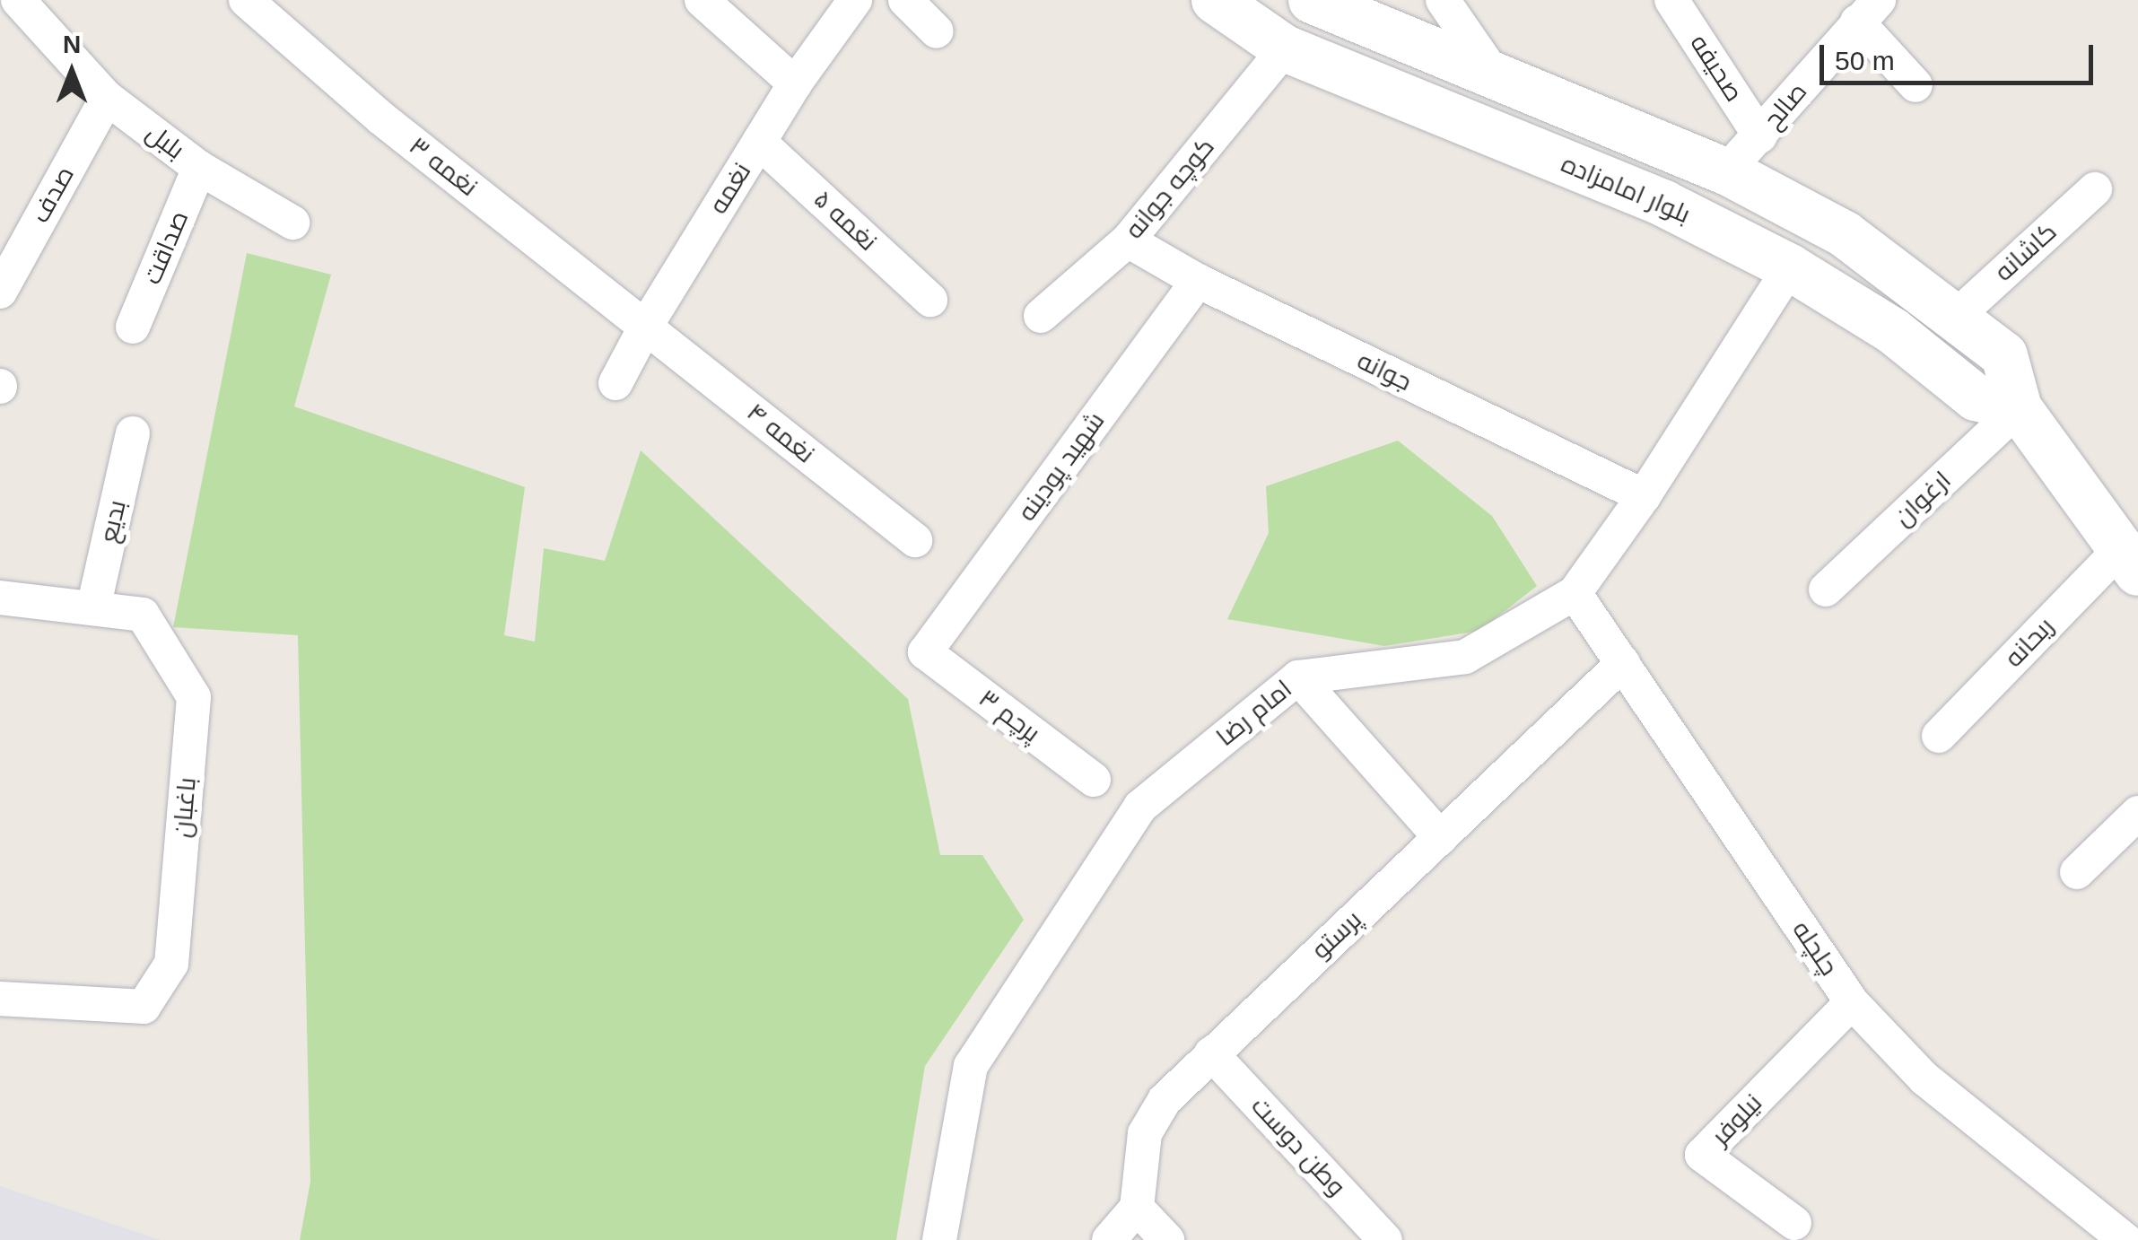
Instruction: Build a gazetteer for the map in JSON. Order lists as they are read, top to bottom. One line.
{"streets":{"main road":["بلوار امامزاده"],"street":["صحیفه","صالح","بلبل","نغمه ۳","نغمه","کوچه جوانه","صدف","نغمه ۵","صداقت","کاشانه","جوانه","نغمه ۴","شهید پودینه","ارغوان","بدیع","ریحانه","امام رضا","پرچم ۳","باغبان","پرستو","چلچله","نیلوفر","وطن دوست"]},"crossings":[["صحیفه","صالح"],["بلبل","صدف"],["بلبل","صداقت"],["نغمه ۳","نغمه"],["نغمه ۳","نغمه ۴"],["نغمه","نغمه ۵"],["نغمه","نغمه ۴"],["کوچه جوانه","بلوار امامزاده"],["کوچه جوانه","جوانه"],["بلوار امامزاده","ارغوان"],["بلوار امامزاده","امام رضا"],["جوانه","شهید پودینه"],["جوانه","امام رضا"],["شهید پودینه","پرچم ۳"],["بدیع","باغبان"],["امام رضا","چلچله"],["پرستو","چلچله"],["پرستو","وطن دوست"],["چلچله","نیلوفر"]],"scale_bar":"50 m","north":"top"}
